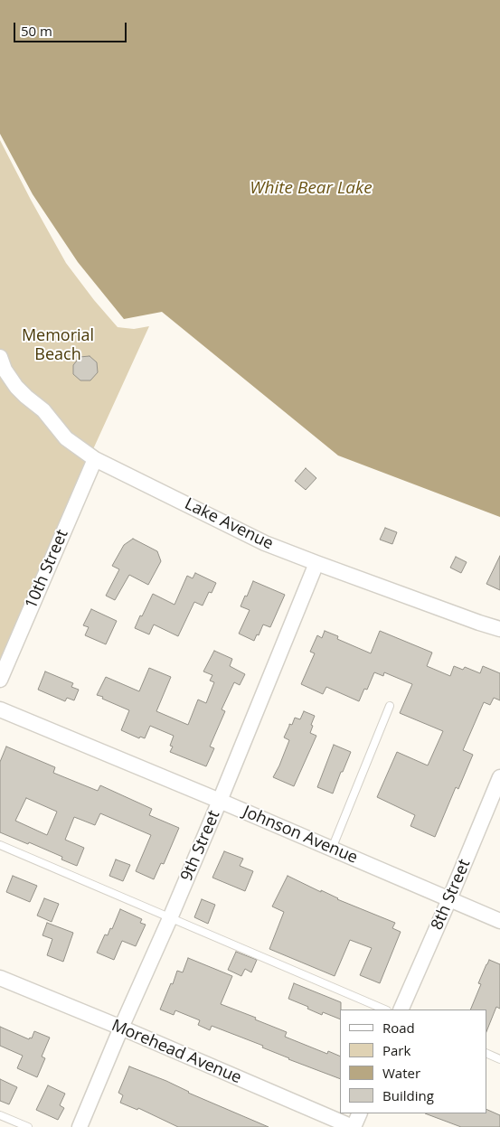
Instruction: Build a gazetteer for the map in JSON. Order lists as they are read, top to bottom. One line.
{"streets":{"street":["Lake Avenue","10th Street","Johnson Avenue","9th Street","8th Street","Morehead Avenue"]},"crossings":[["Lake Avenue","10th Street"],["Lake Avenue","9th Street"],["Johnson Avenue","9th Street"],["Johnson Avenue","8th Street"],["9th Street","Morehead Avenue"]],"water":["White Bear Lake"],"parks":["Memorial Beach"],"legend":["Road","Park","Water","Building"],"scale_bar":"50 m"}
